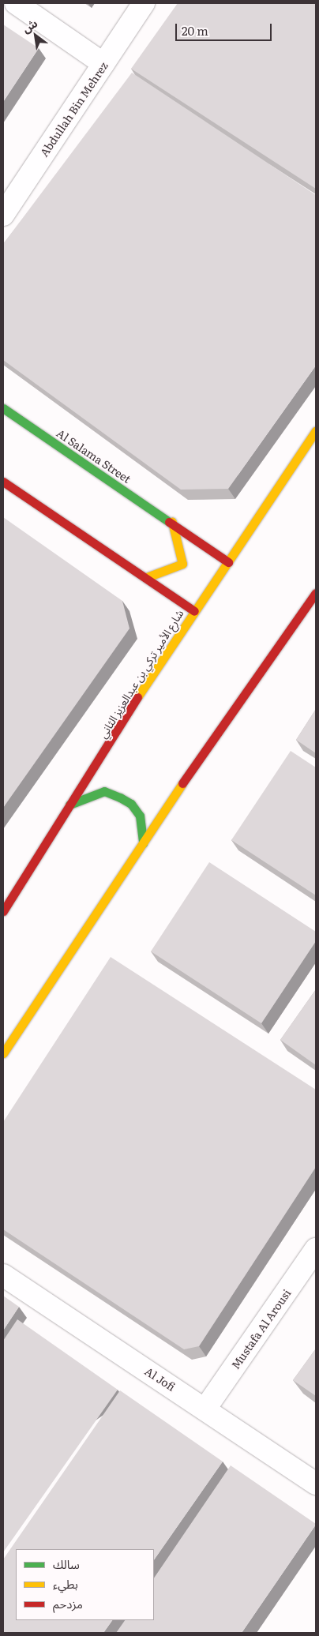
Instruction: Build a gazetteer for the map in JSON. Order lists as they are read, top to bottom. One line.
{"streets":{"street":["Abdullah Bin Mehrez","Al Salama Street","شارع الأمير تركي بن عبدالعزيز الثاني","Mustafa Al Arousi","Al Jofi"]},"crossings":[["Al Salama Street","شارع الأمير تركي بن عبدالعزيز الثاني"],["Mustafa Al Arousi","Al Jofi"]],"legend":["سالك","بطيء","مزدحم"],"scale_bar":"20 m","north":"top left"}
